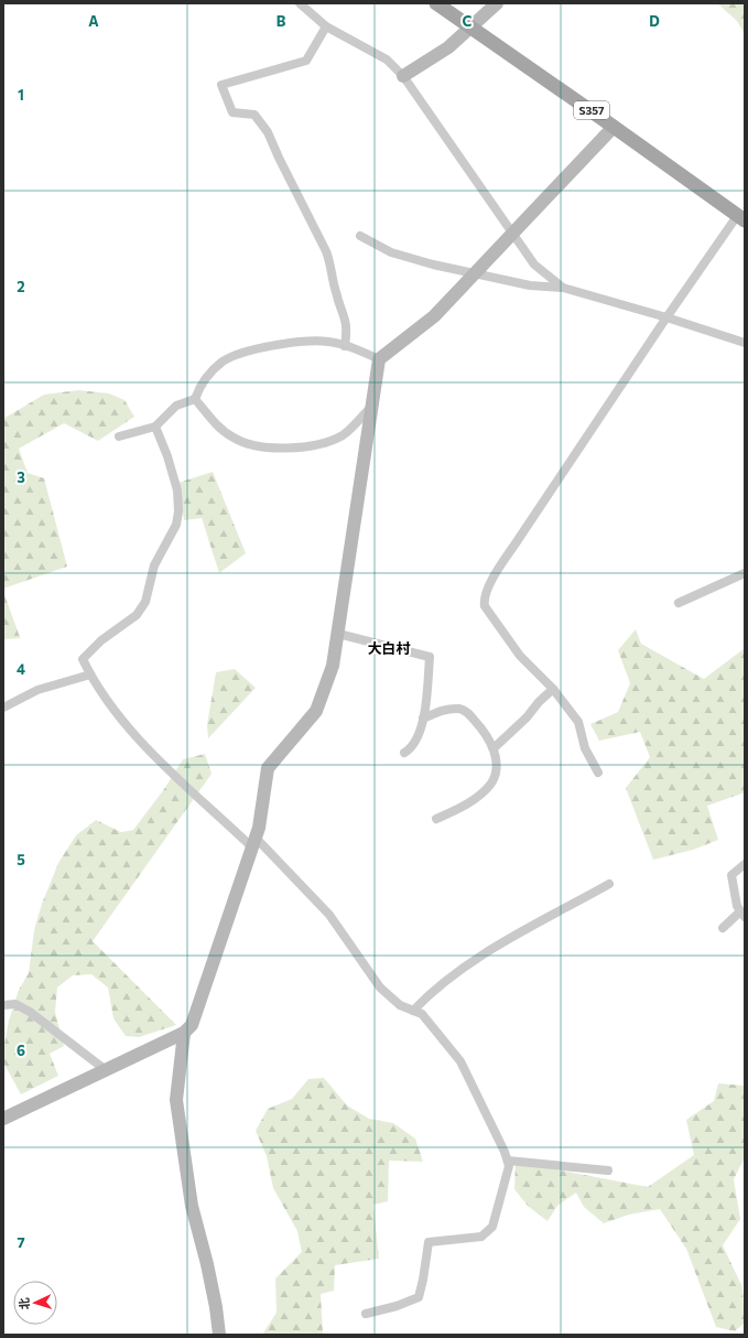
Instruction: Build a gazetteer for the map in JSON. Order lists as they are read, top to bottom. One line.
{"streets":{"main road":["S357"]},"districts":["大白村"],"north":"left","grid":{"columns":["A","B","C","D"],"rows":["1","2","3","4","5","6","7"]}}
